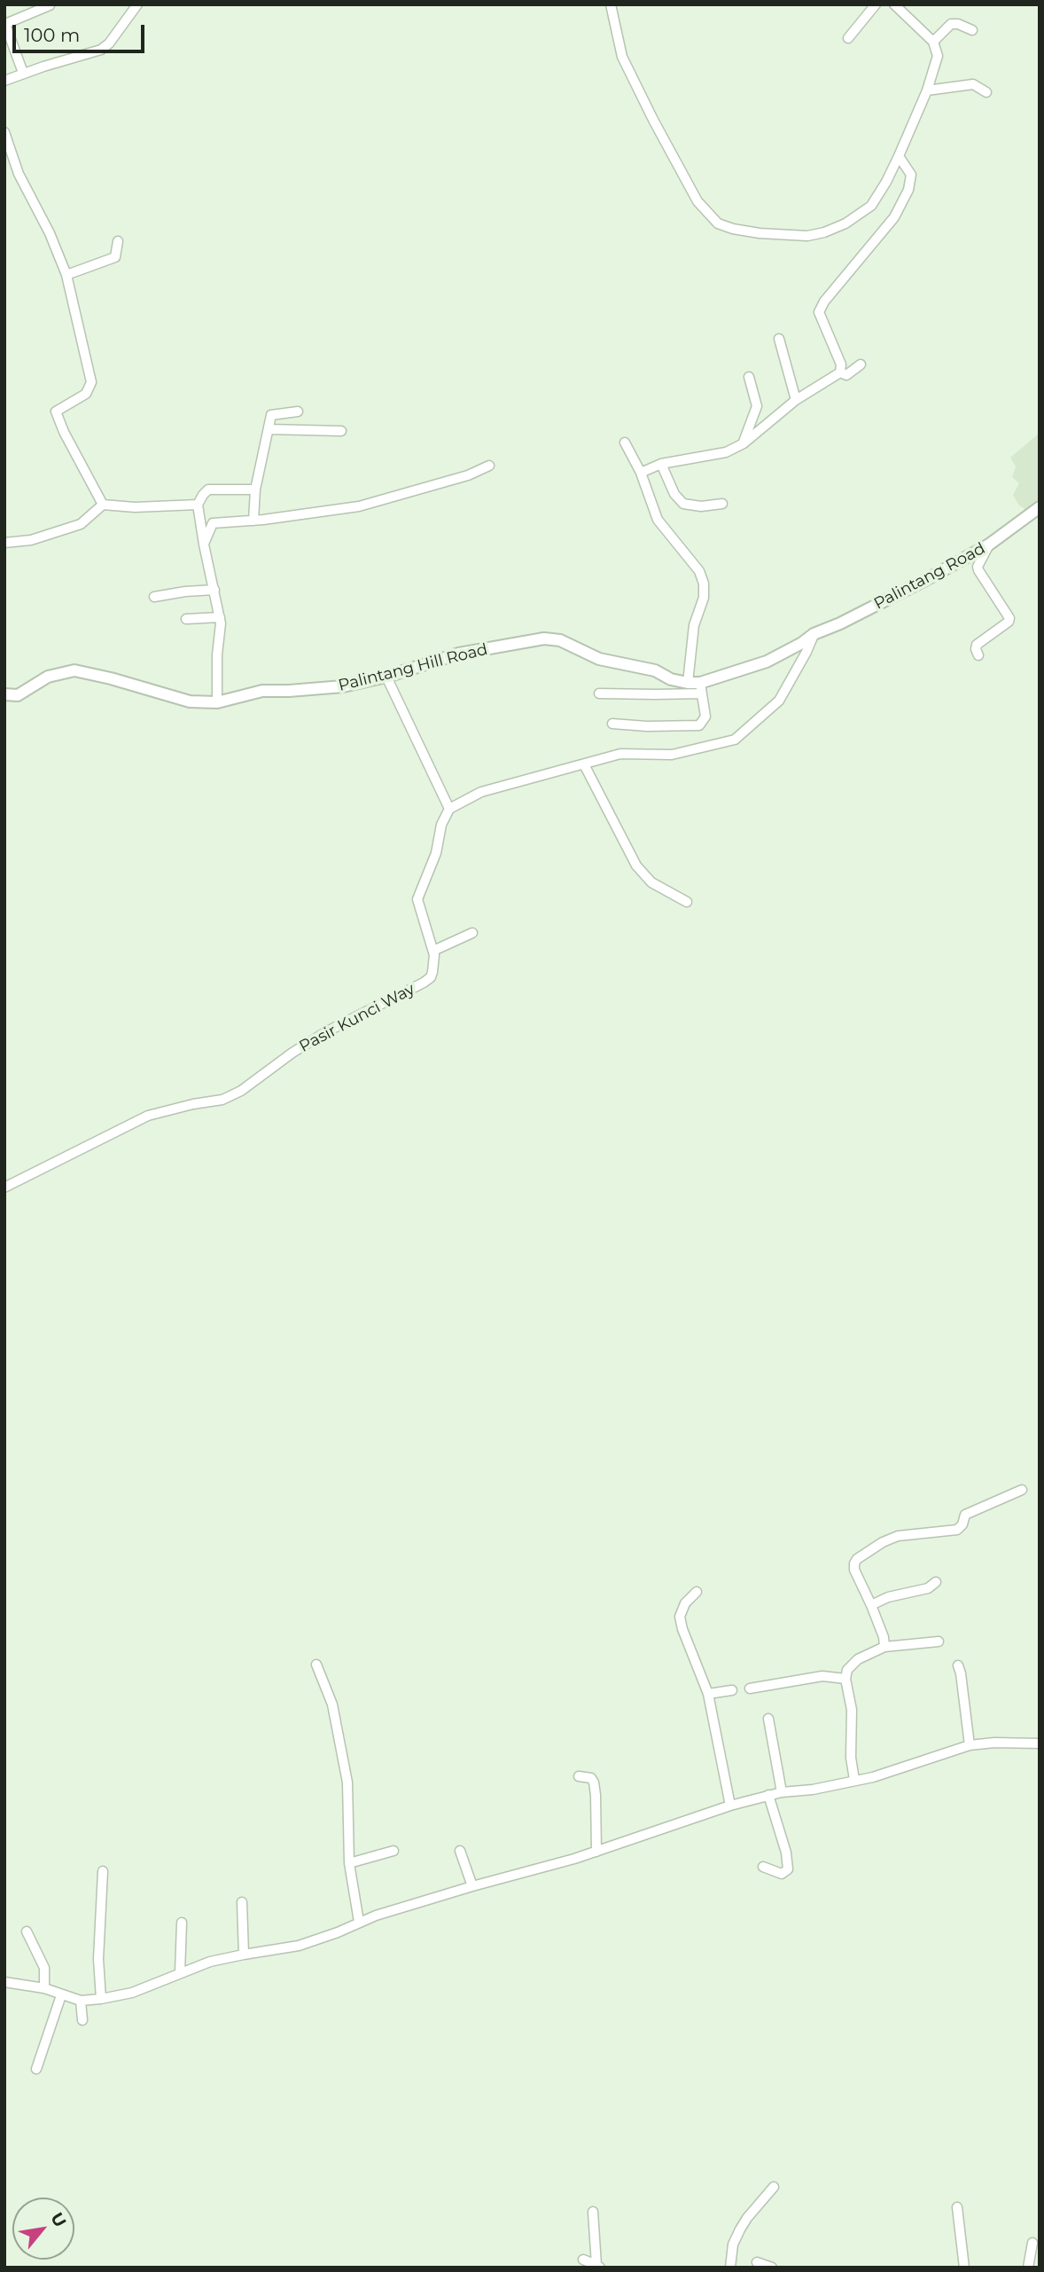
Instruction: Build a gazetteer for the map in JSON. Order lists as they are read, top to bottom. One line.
{"streets":{"street":["Palintang Road","Palintang Hill Road","Pasir Kunci Way"]},"crossings":[["Palintang Road","Palintang Hill Road"]],"scale_bar":"100 m","north":"top right"}
